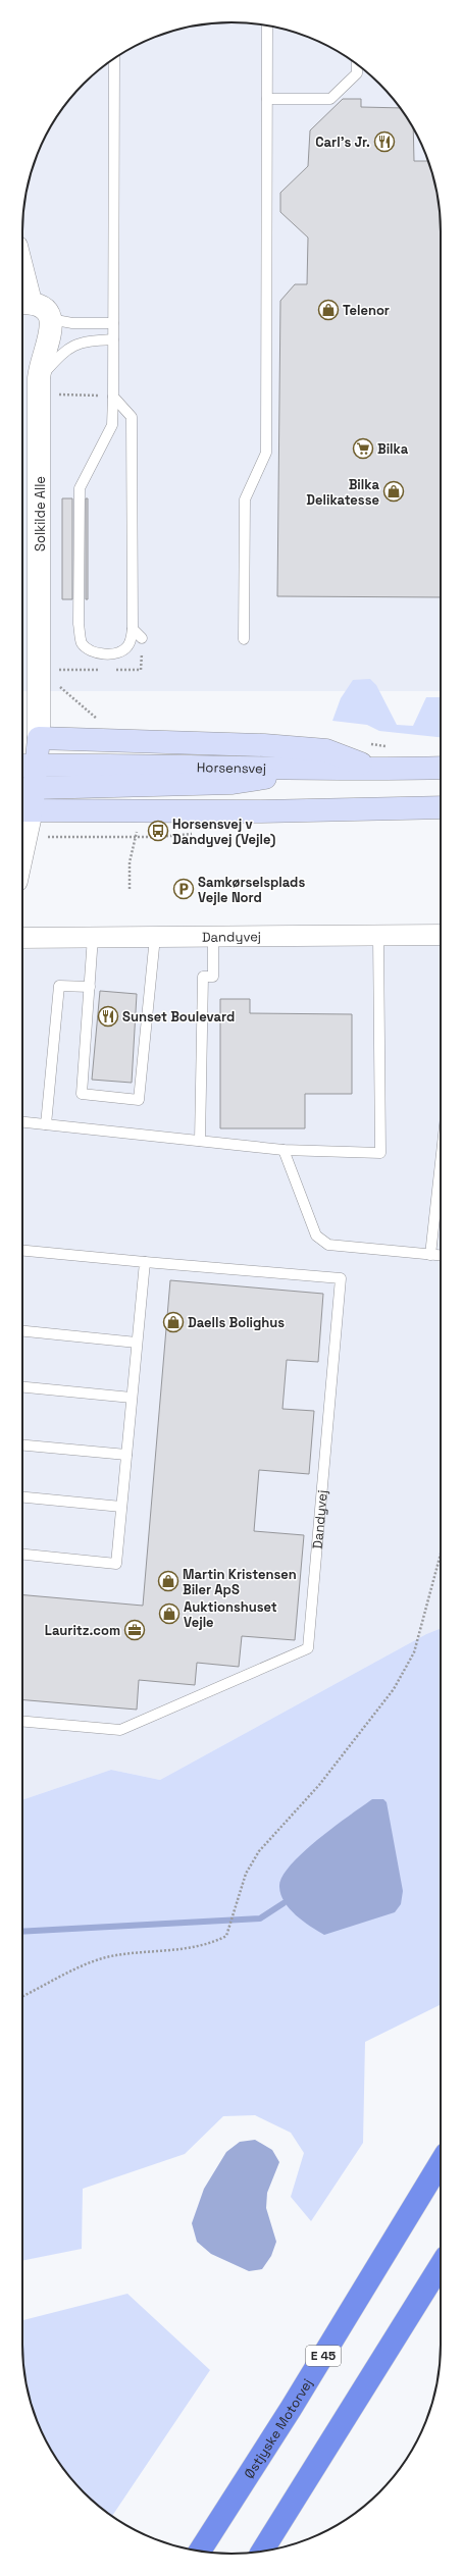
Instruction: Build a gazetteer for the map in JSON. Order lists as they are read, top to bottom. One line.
{"streets":{"highway":["E 45","Østjyske Motorvej"],"main road":["Horsensvej"],"street":["Solkilde Alle","Dandyvej"]},"places":{"restaurant":["Carl's Jr.","Sunset Boulevard"],"shop":["Telenor","Bilka Delikatesse","Daells Bolighus","Martin Kristensen Biler ApS","Auktionshuset Vejle"],"supermarket":["Bilka"],"bus stop":["Horsensvej v Dandyvej (Vejle)"],"parking":["Samkørselsplads Vejle Nord"],"office":["Lauritz.com"]}}
